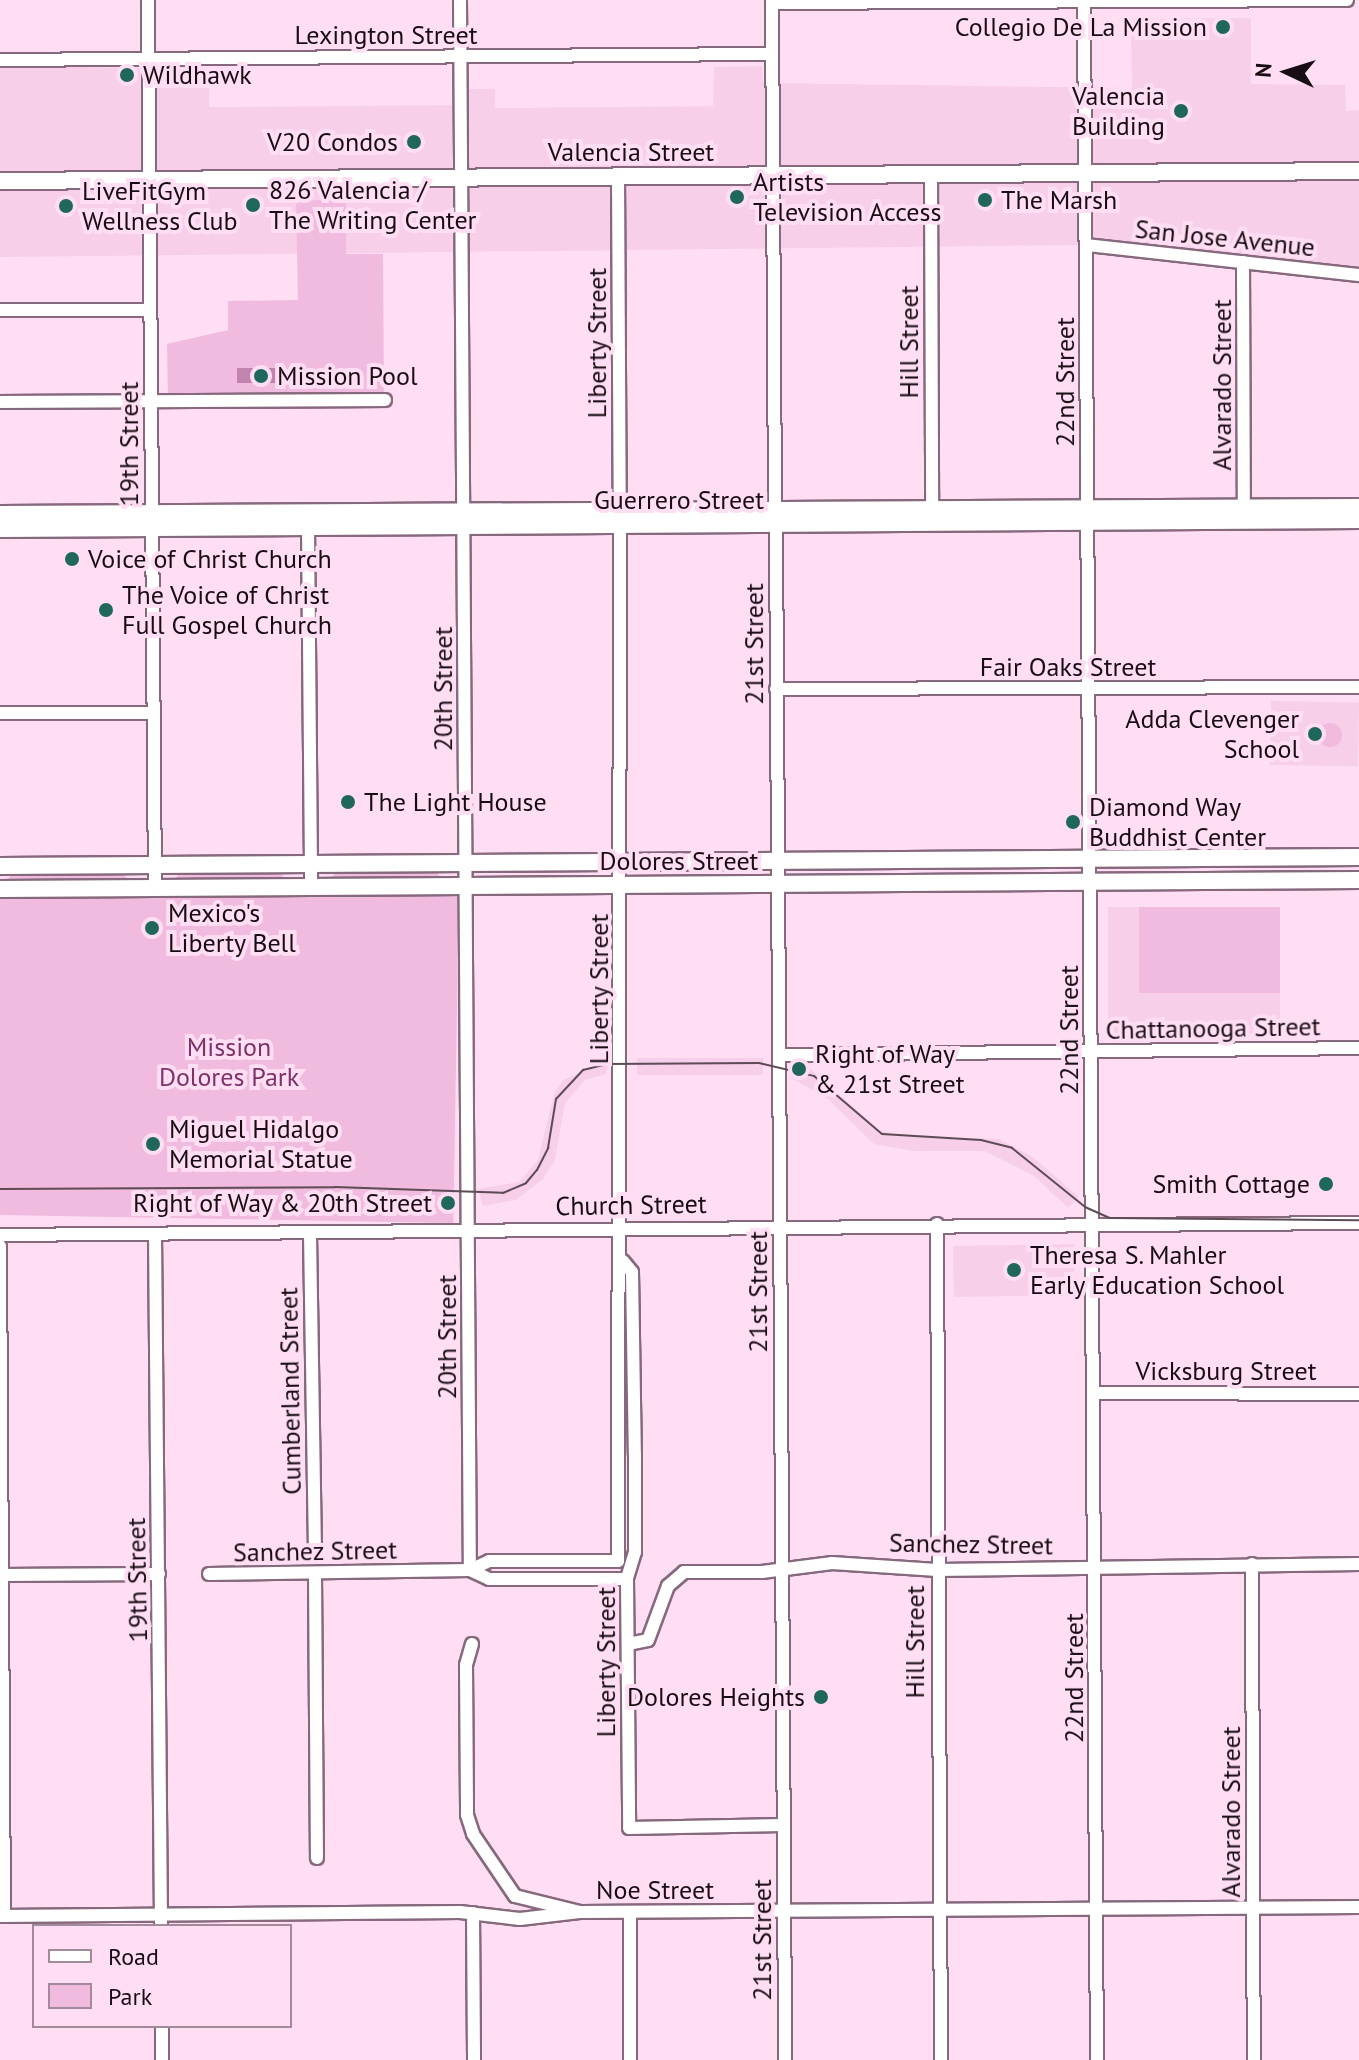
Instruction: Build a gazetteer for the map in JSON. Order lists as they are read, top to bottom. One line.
{"streets":{"main road":["Valencia Street","Guerrero Street","Dolores Street"],"street":["Lexington Street","San Jose Avenue","Hill Street","Liberty Street","22nd Street","Alvarado Street","19th Street","21st Street","Fair Oaks Street","20th Street","Chattanooga Street","Church Street","Vicksburg Street","Cumberland Street","Sanchez Street","Noe Street"]},"crossings":[["Lexington Street","19th Street"],["Lexington Street","21st Street"],["Lexington Street","20th Street"],["Valencia Street","Hill Street"],["Valencia Street","Liberty Street"],["Valencia Street","22nd Street"],["Valencia Street","19th Street"],["Valencia Street","21st Street"],["Valencia Street","20th Street"],["San Jose Avenue","22nd Street"],["San Jose Avenue","Alvarado Street"],["Hill Street","Guerrero Street"],["Hill Street","Church Street"],["Hill Street","Sanchez Street"],["Hill Street","Noe Street"],["Liberty Street","Guerrero Street"],["Liberty Street","21st Street"],["Liberty Street","Dolores Street"],["Liberty Street","Church Street"],["Liberty Street","Sanchez Street"],["22nd Street","Guerrero Street"],["22nd Street","Fair Oaks Street"],["22nd Street","Dolores Street"],["22nd Street","Chattanooga Street"],["22nd Street","Church Street"],["22nd Street","Vicksburg Street"],["22nd Street","Sanchez Street"],["22nd Street","Noe Street"],["Alvarado Street","Guerrero Street"],["Alvarado Street","Sanchez Street"],["Alvarado Street","Noe Street"],["19th Street","Guerrero Street"],["19th Street","Dolores Street"],["19th Street","Church Street"],["19th Street","Noe Street"],["Guerrero Street","21st Street"],["Guerrero Street","20th Street"],["21st Street","Fair Oaks Street"],["21st Street","Dolores Street"],["21st Street","Chattanooga Street"],["21st Street","Church Street"],["21st Street","Sanchez Street"],["21st Street","Noe Street"],["20th Street","Dolores Street"],["20th Street","Church Street"],["20th Street","Sanchez Street"],["Church Street","Cumberland Street"]],"parks":["Mission Dolores Park"],"places":["Collegio De La Mission","Wildhawk","Valencia Building","V20 Condos","Artists Television Access","The Marsh","826 Valencia / The Writing Center","LiveFitGym Wellness Club","Mission Pool","Voice of Christ Church","The Voice of Christ Full Gospel Church","Adda Clevenger School","The Light House","Diamond Way Buddhist Center","Mexico's Liberty Bell","Right of Way & 21st Street","Miguel Hidalgo Memorial Statue","Smith Cottage","Right of Way & 20th Street","Theresa S. Mahler Early Education School","Dolores Heights"],"legend":["Road","Park"],"north":"left"}
